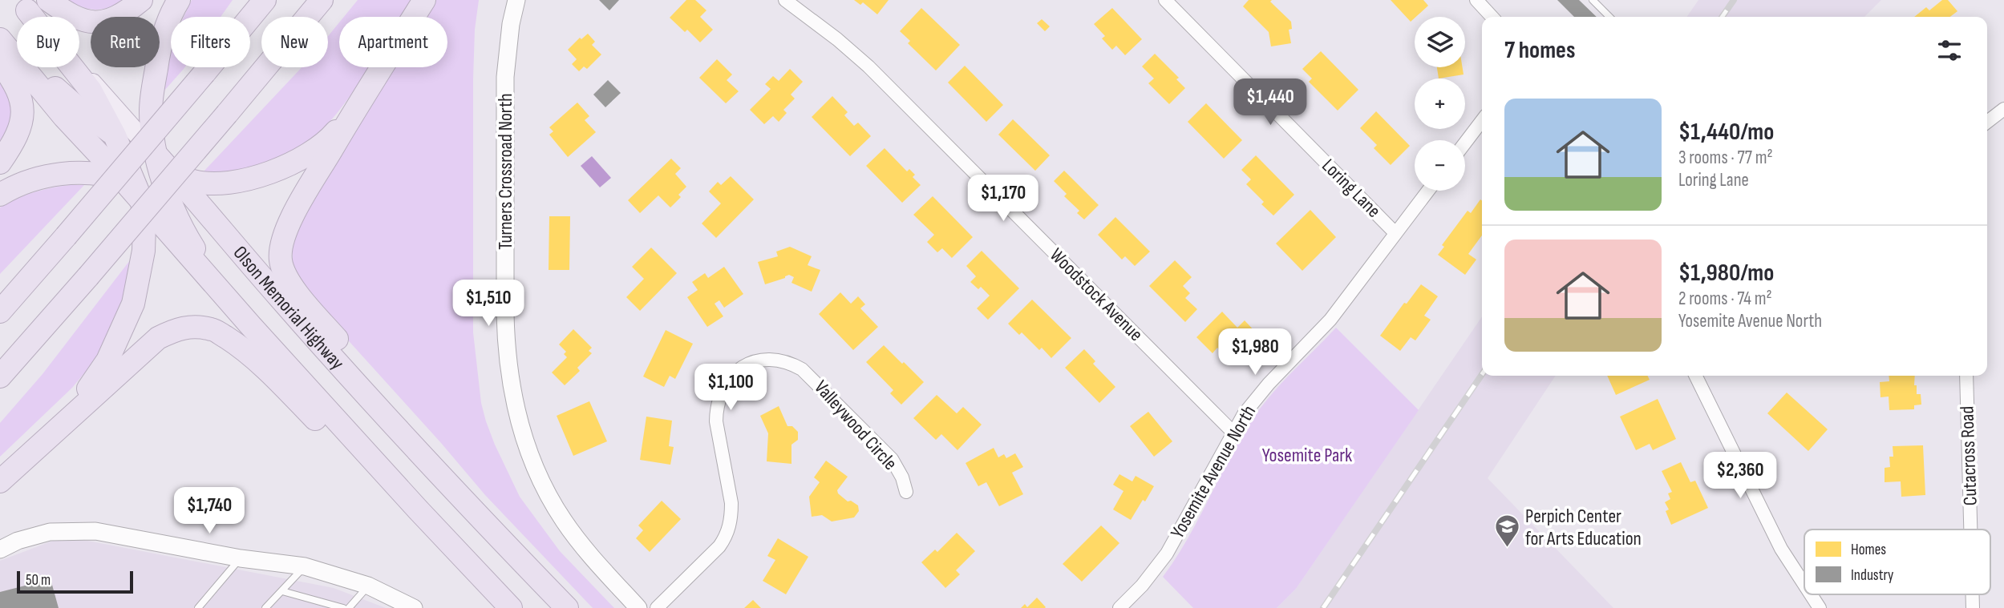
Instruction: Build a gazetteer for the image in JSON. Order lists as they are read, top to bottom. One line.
{"streets":{"highway":["Olson Memorial Highway"],"street":["Turners Crossroad North","Loring Lane","Woodstock Avenue","Valleywood Circle","Cutacross Road","Yosemite Avenue North"]},"crossings":[["Loring Lane","Yosemite Avenue North"],["Woodstock Avenue","Yosemite Avenue North"]],"parks":["Yosemite Park"],"places":{"school or university":["Perpich Center for Arts Education"]},"legend":["Homes","Industry"],"scale_bar":"50 m","page":{"map_buttons":["+","−"],"chip":["Buy","Rent","Filters","New","Apartment"],"heading":"7 homes","price":["$1,440","$1,170","$1,510","$1,980","$1,100","$2,360","$1,740"],"list":[{"name":"$1,440/mo","note":"3 rooms · 77 m² · Loring Lane"},{"name":"$1,980/mo","note":"2 rooms · 74 m² · Yosemite Avenue North"}],"scale":"50 m"}}
